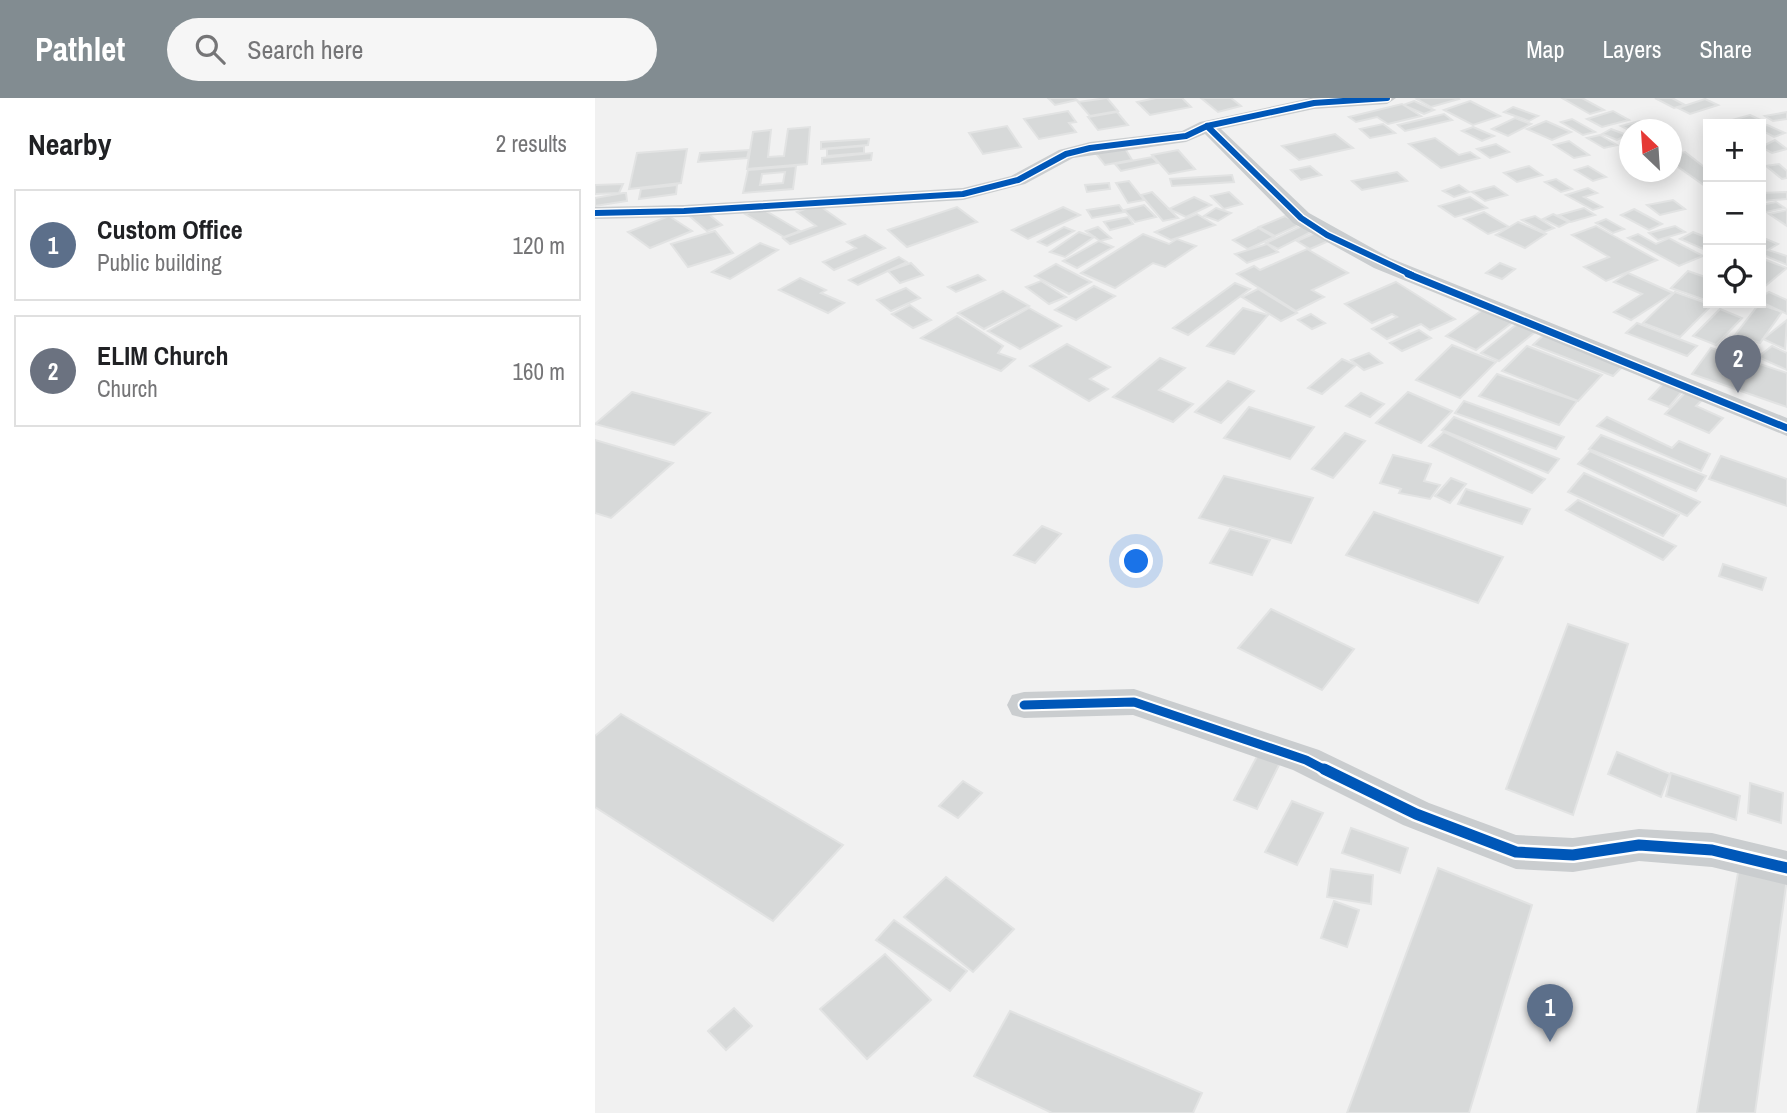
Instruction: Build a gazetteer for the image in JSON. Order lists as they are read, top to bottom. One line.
{"north":"top left","page":{"header":"Pathlet","search":"Search here","nav":["Map","Layers","Share"],"heading":["Nearby","2 results"],"map_buttons":["+","−"],"list":[{"mark":"1","name":"Custom Office","note":"Public building","value":"120 m"},{"mark":"2","name":"ELIM Church","note":"Church","value":"160 m"}],"pins":["2","1"]}}
